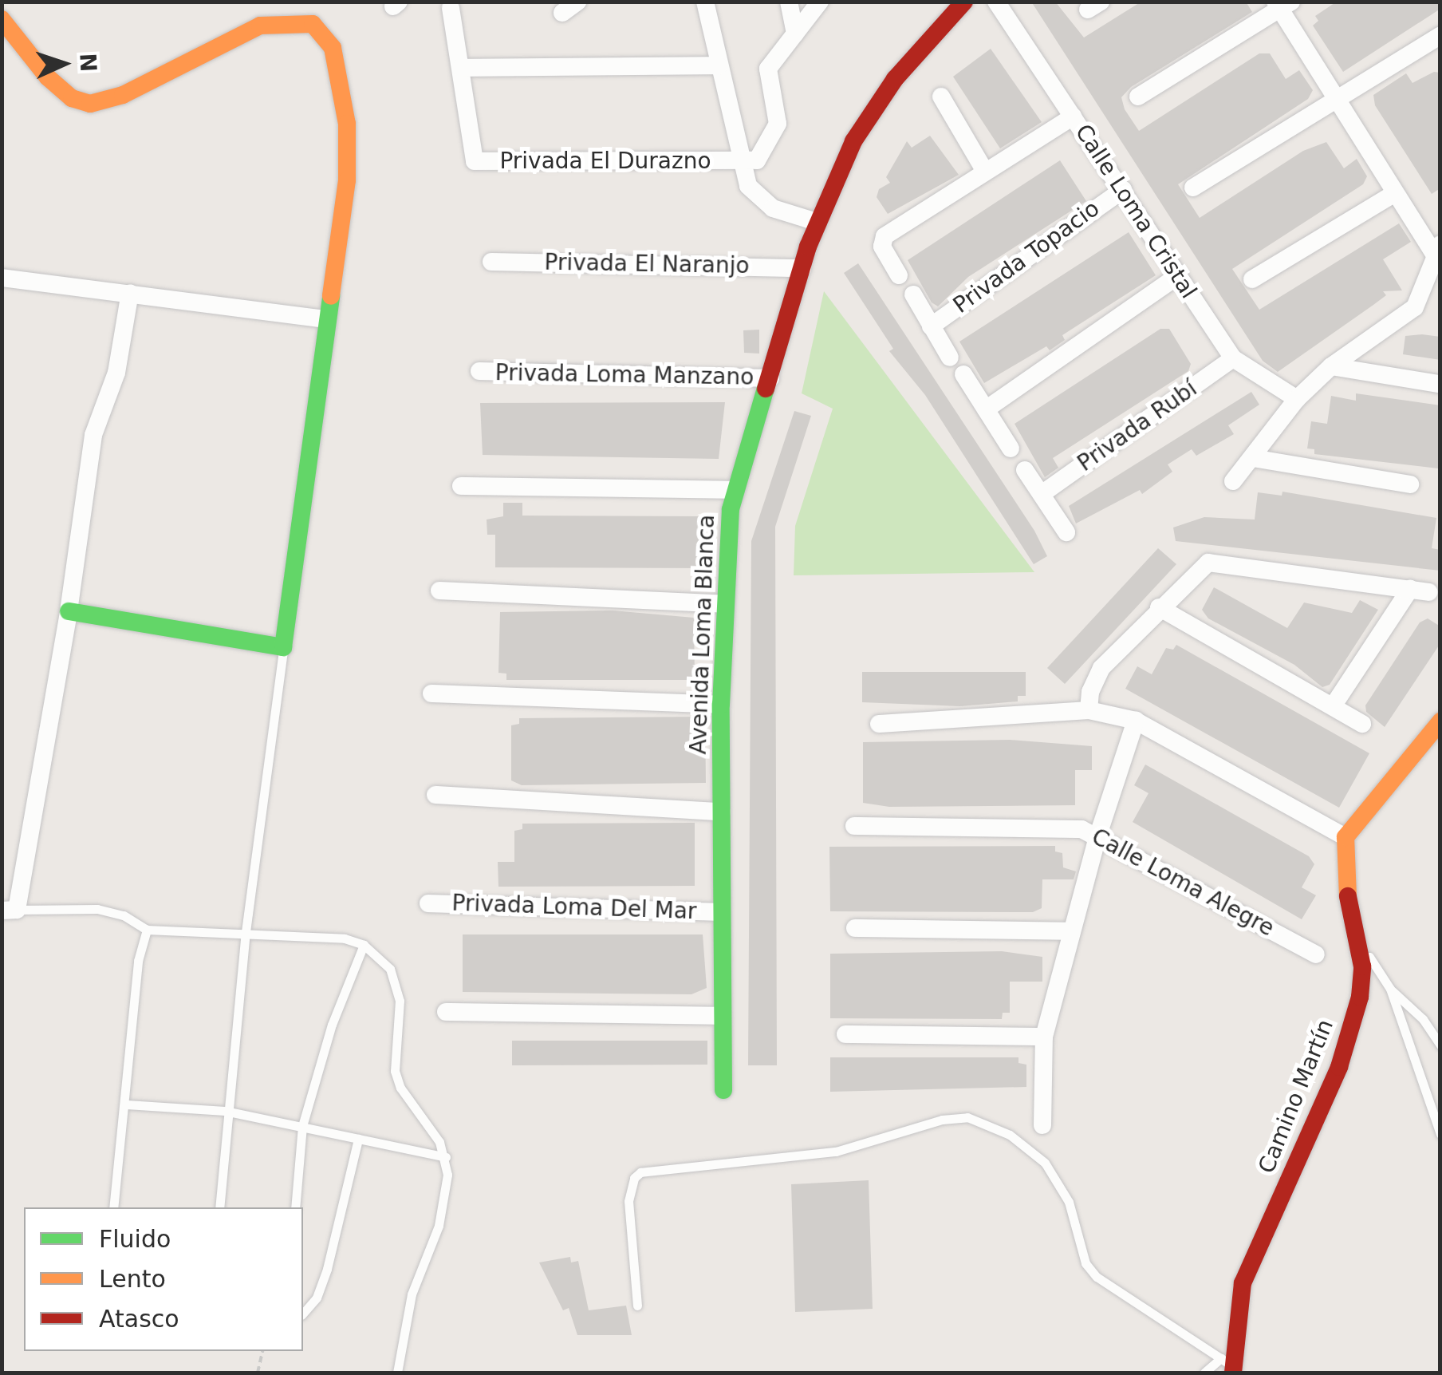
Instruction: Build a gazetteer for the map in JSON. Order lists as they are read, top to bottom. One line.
{"streets":{"street":["Privada El Durazno","Calle Loma Cristal","Privada Topacio","Privada El Naranjo","Privada Loma Manzano","Privada Rubí","Avenida Loma Blanca","Calle Loma Alegre","Privada Loma Del Mar","Camino Martín"]},"crossings":[["Calle Loma Cristal","Privada Topacio"],["Calle Loma Cristal","Privada Rubí"],["Privada El Naranjo","Avenida Loma Blanca"],["Privada Loma Manzano","Avenida Loma Blanca"],["Avenida Loma Blanca","Privada Loma Del Mar"]],"legend":["Fluido","Lento","Atasco"],"north":"right"}
